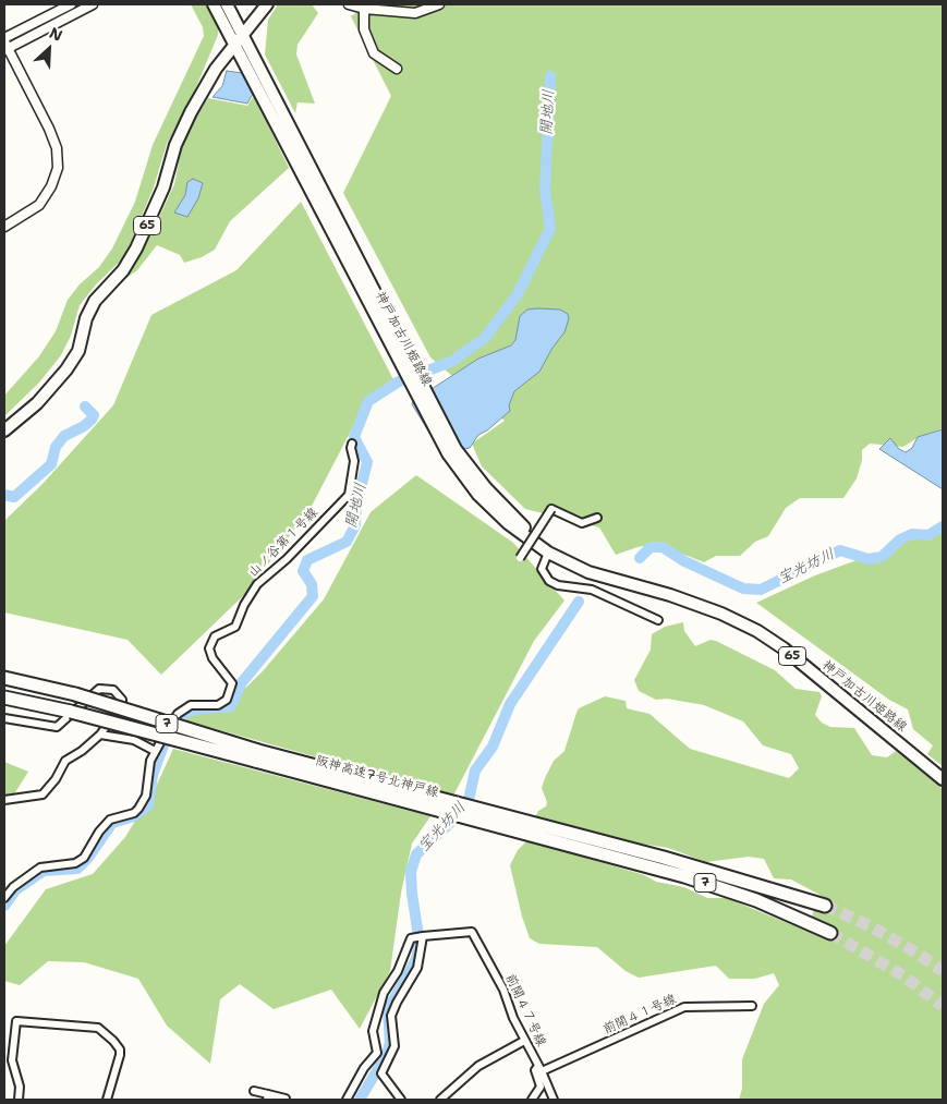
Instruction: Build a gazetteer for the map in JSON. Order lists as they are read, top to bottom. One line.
{"streets":{"highway":["7","阪神高速7号北神戸線"],"main road":["65","神戸加古川姫路線"],"street":["山ノ谷第１号線","前開４７号線","前開４１号線"]},"crossings":[["65","神戸加古川姫路線"],["前開４７号線","前開４１号線"]],"water":["開地川","宝光坊川"],"north":"top right"}
